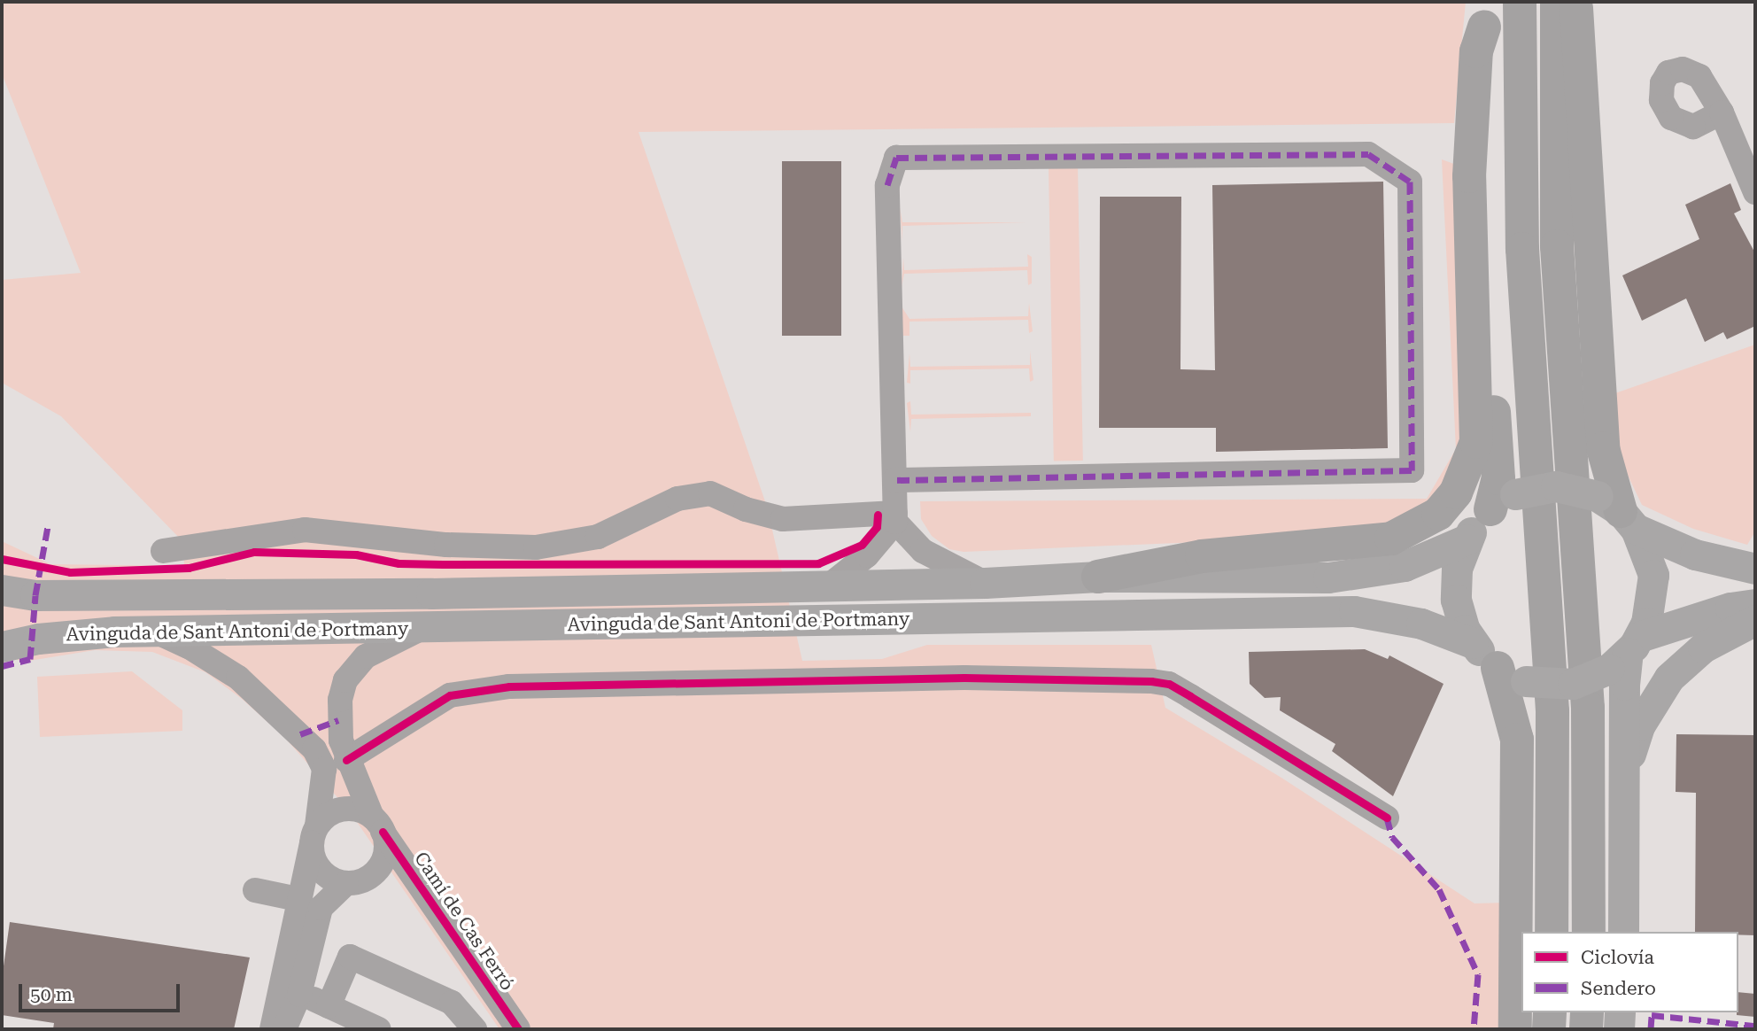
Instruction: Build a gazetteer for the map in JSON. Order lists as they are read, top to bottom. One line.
{"streets":{"main road":["Avinguda de Sant Antoni de Portmany"],"street":["Camí de Cas Ferró"]},"crossings":[["Avinguda de Sant Antoni de Portmany","Camí de Cas Ferró"]],"legend":["Ciclovía","Sendero"],"scale_bar":"50 m"}
